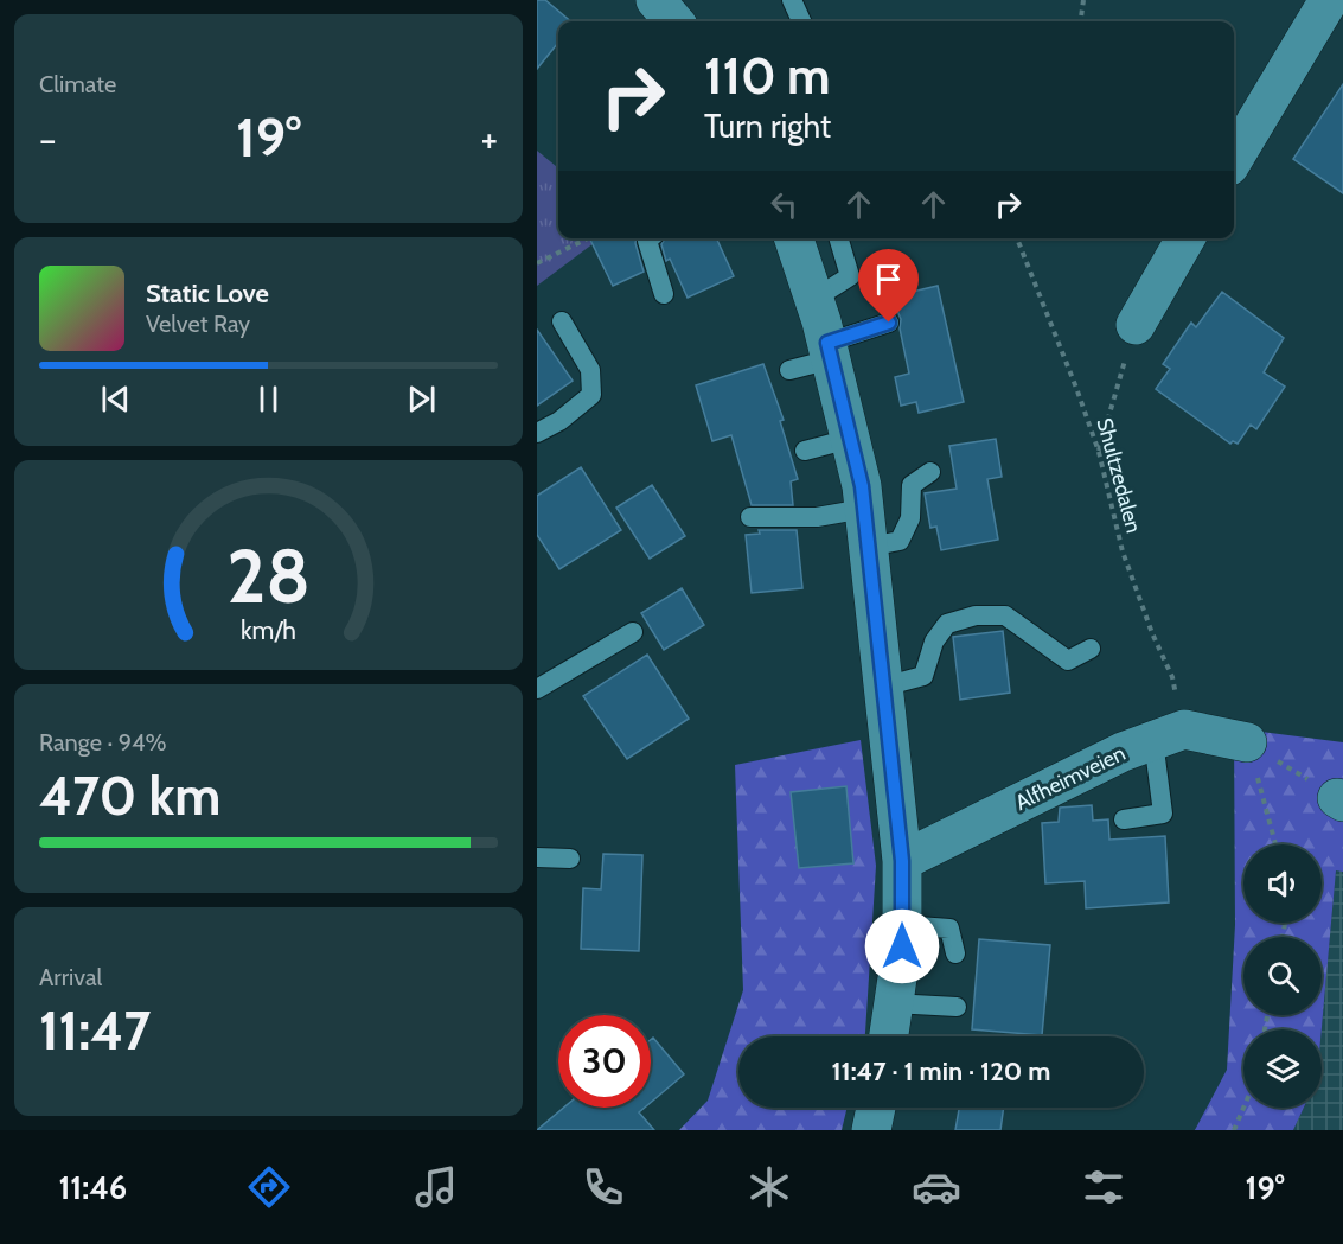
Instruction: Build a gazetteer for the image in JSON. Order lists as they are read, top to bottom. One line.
{"streets":{"street":["Alfheimveien"],"path":["Shultzedalen"]},"crossings":[["Shultzedalen","Alfheimveien"]],"page":{"tile":["Climate",["Range · 94%","470 km"],["Arrival","11:47"]],"turn":["110 m","Turn right"],"heat":["−","19°","+"],"song":["Static Love","Velvet Ray"],"limit":"30","trip":"11:47 · 1 min · 120 m","tabs":["11:46","19°"],"gauge":["28","km/h"]}}
